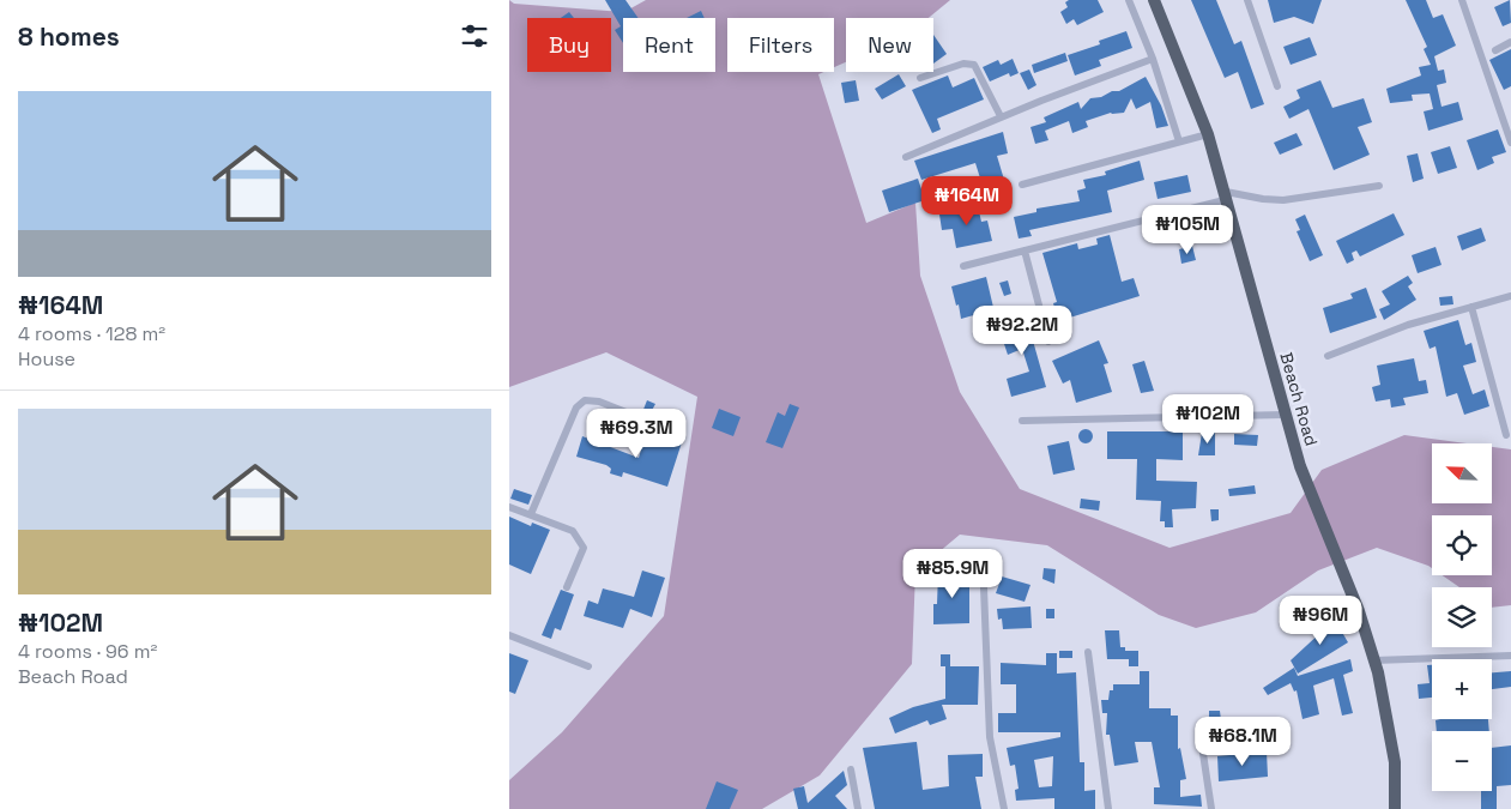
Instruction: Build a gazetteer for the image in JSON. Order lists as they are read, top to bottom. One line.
{"streets":{"main road":["Beach Road"]},"north":"top left","page":{"heading":"8 homes","chip":["Buy","Rent","Filters","New"],"list":[{"name":"₦164M","note":"4 rooms · 128 m² · House"},{"name":"₦102M","note":"4 rooms · 96 m² · Beach Road"}],"price":["₦164M","₦105M","₦92.2M","₦102M","₦69.3M","₦85.9M","₦96M","₦68.1M"],"map_buttons":["+","−"]}}
